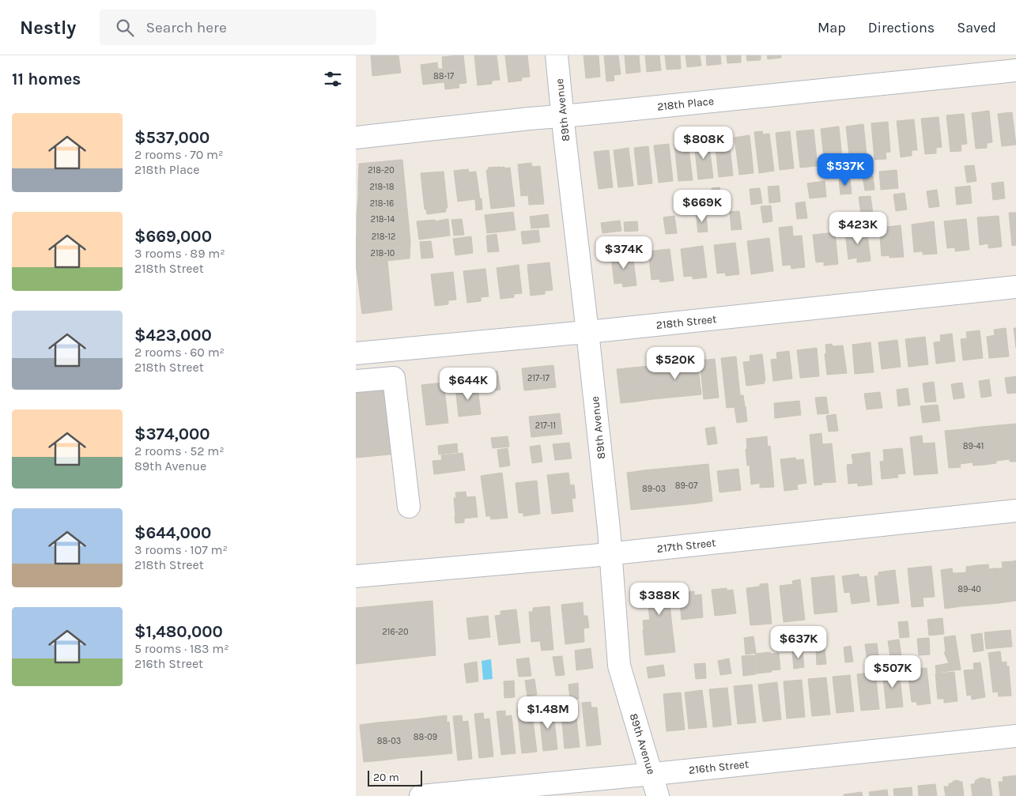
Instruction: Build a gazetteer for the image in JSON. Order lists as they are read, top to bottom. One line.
{"streets":{"street":["218th Place","89th Avenue","218th Street","217th Street","216th Street"]},"crossings":[["218th Place","89th Avenue"],["89th Avenue","218th Street"],["89th Avenue","217th Street"],["89th Avenue","216th Street"]],"house_numbers":["88-17","218-20","218-18","218-16","218-14","218-12","218-10","217-17","217-11","89-41","89-07","89-03","89-40","216-20","88-09","88-03"],"scale_bar":"20 m","page":{"header":"Nestly","search":"Search here","nav":["Map","Directions","Saved"],"heading":"11 homes","list":[{"name":"$537,000","note":"2 rooms · 70 m² · 218th Place"},{"name":"$669,000","note":"3 rooms · 89 m² · 218th Street"},{"name":"$423,000","note":"2 rooms · 60 m² · 218th Street"},{"name":"$374,000","note":"2 rooms · 52 m² · 89th Avenue"},{"name":"$644,000","note":"3 rooms · 107 m² · 218th Street"},{"name":"$1,480,000","note":"5 rooms · 183 m² · 216th Street"}],"price":["$808K","$537K","$669K","$423K","$374K","$520K","$644K","$388K","$637K","$507K","$1.48M"],"scale":"20 m"}}
